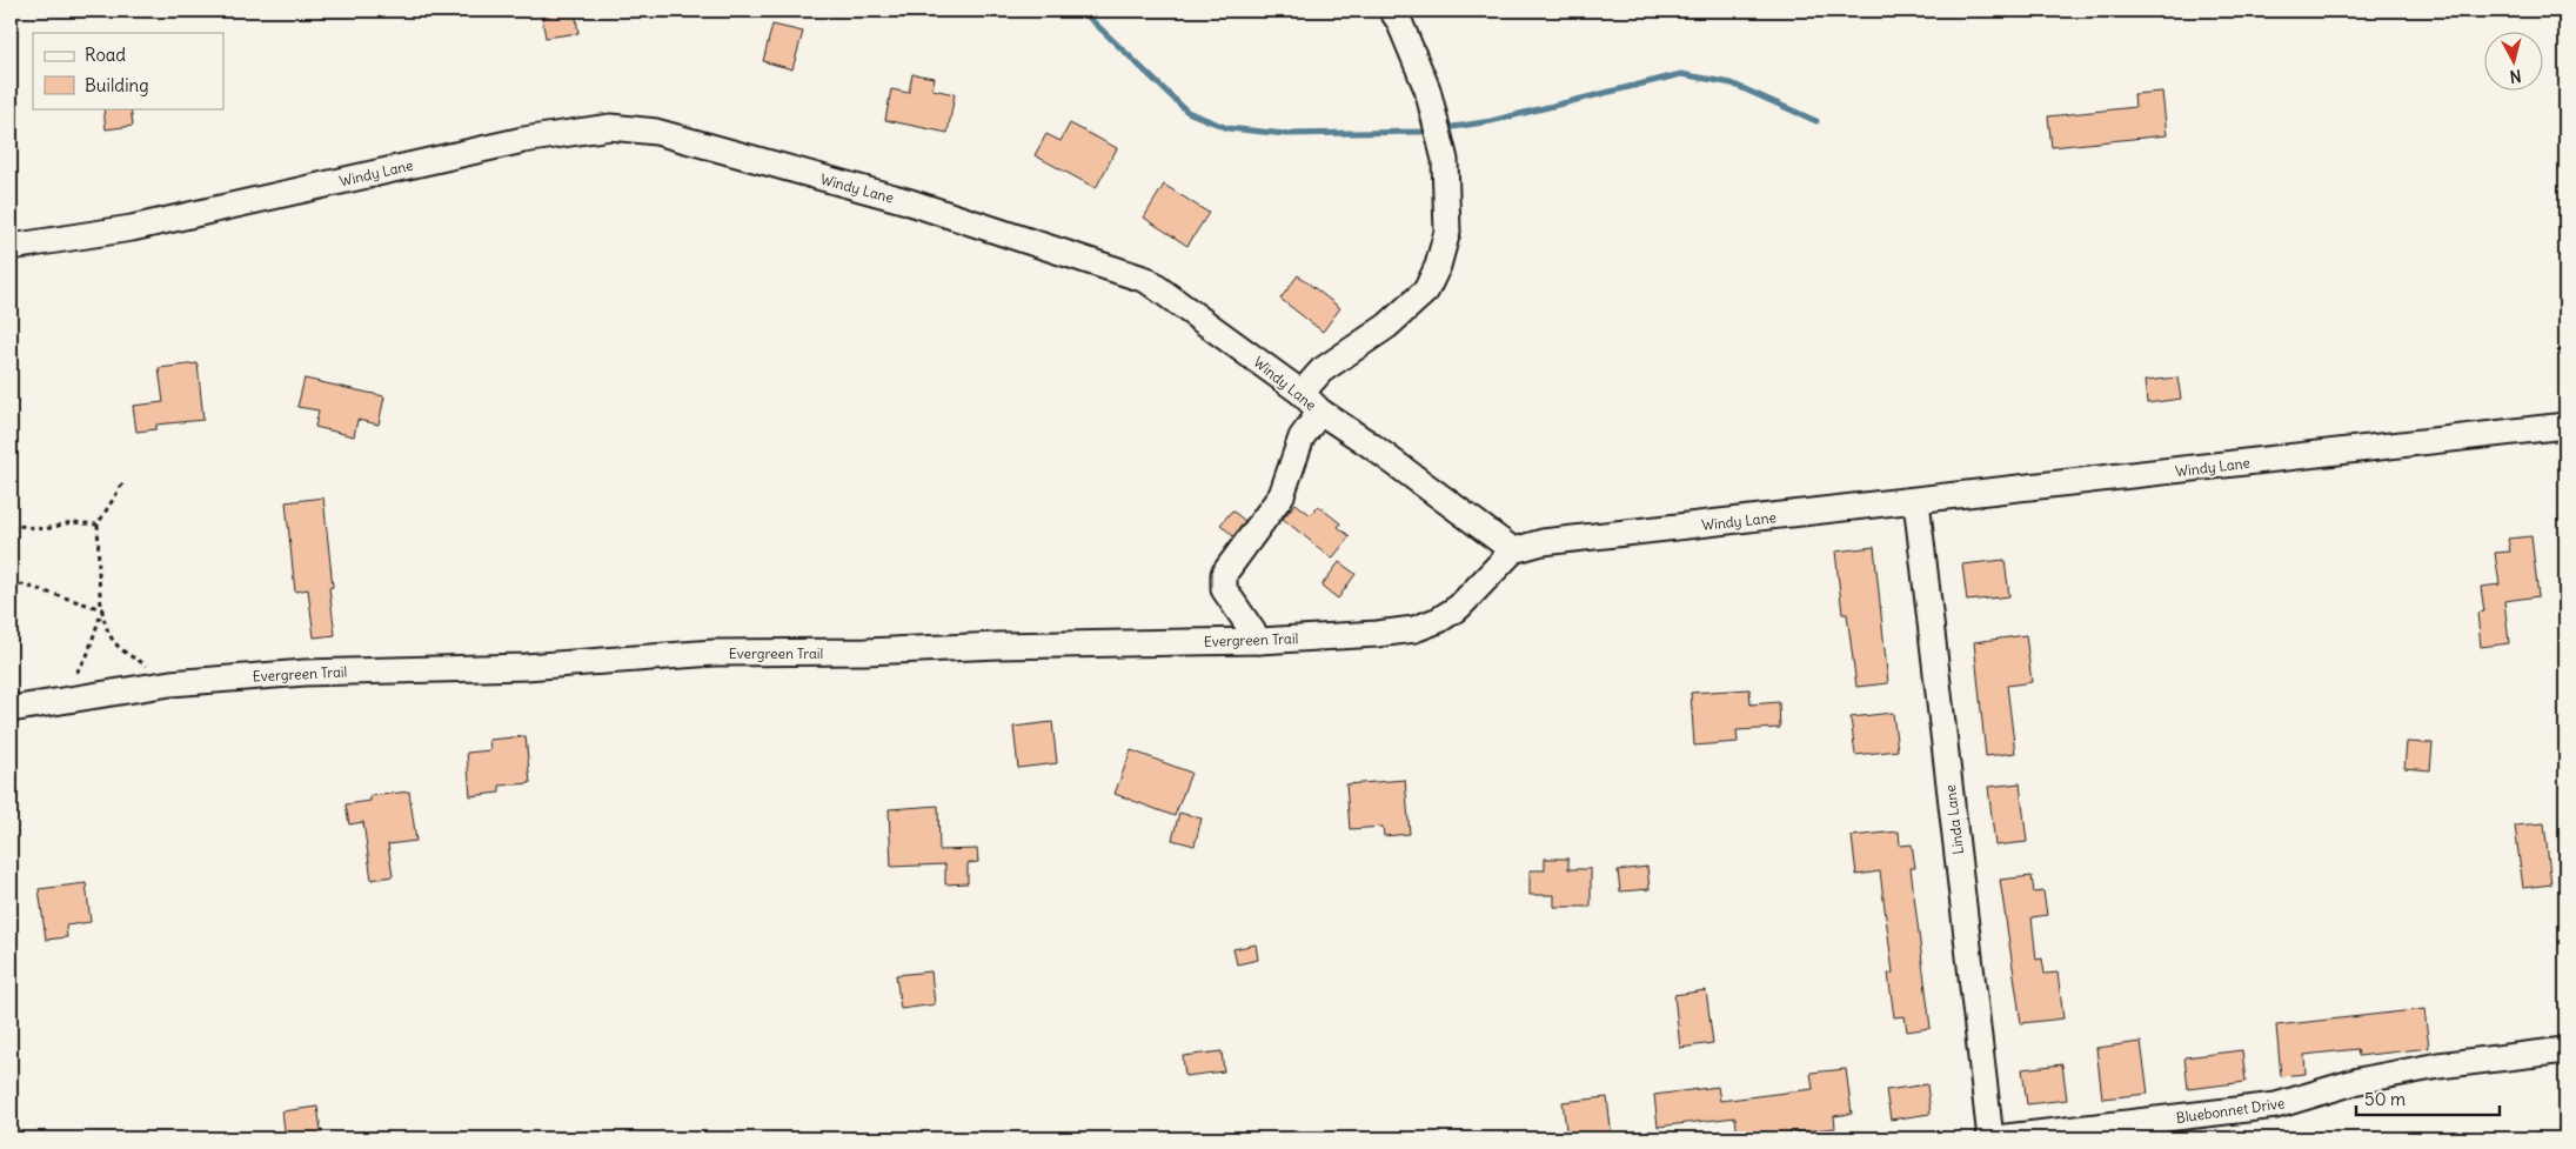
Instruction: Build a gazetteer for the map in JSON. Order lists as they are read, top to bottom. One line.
{"streets":{"street":["Windy Lane","Evergreen Trail","Linda Lane","Bluebonnet Drive"]},"crossings":[["Windy Lane","Evergreen Trail"],["Windy Lane","Linda Lane"]],"legend":["Road","Building"],"scale_bar":"50 m","north":"bottom"}
